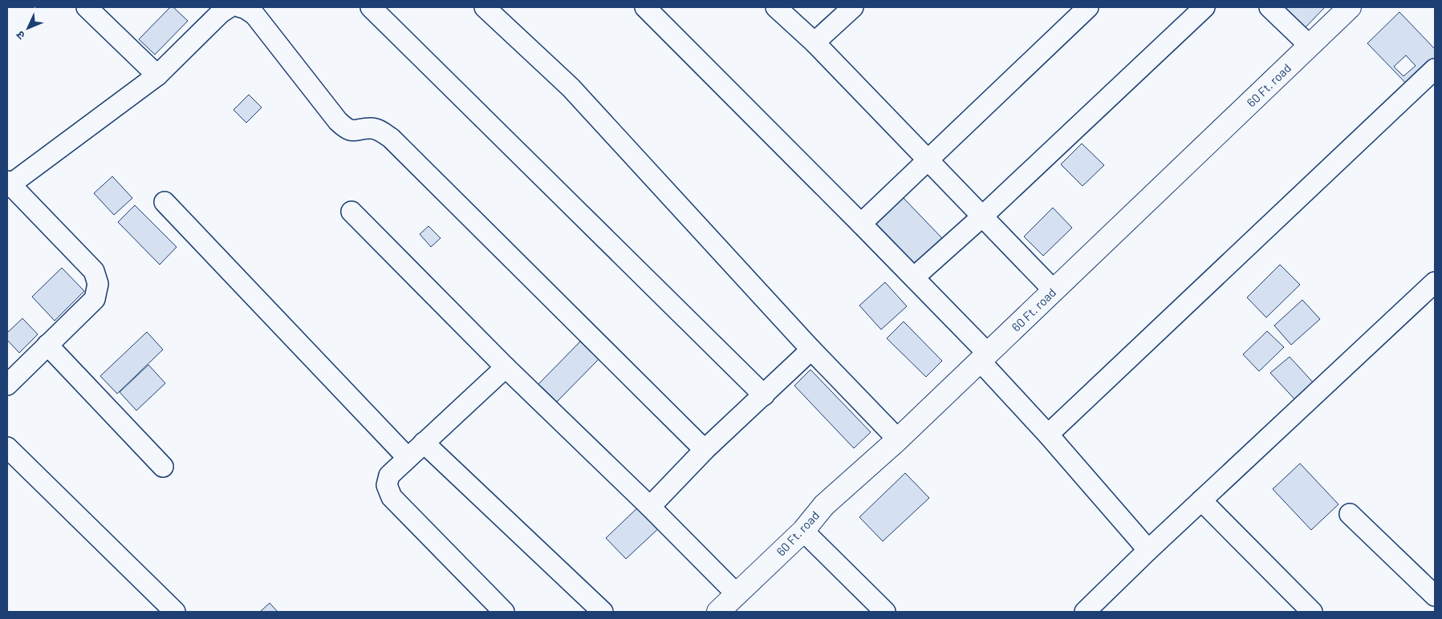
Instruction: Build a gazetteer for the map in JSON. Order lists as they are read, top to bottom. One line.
{"streets":{"street":["60 Ft. road"]},"north":"bottom left"}
